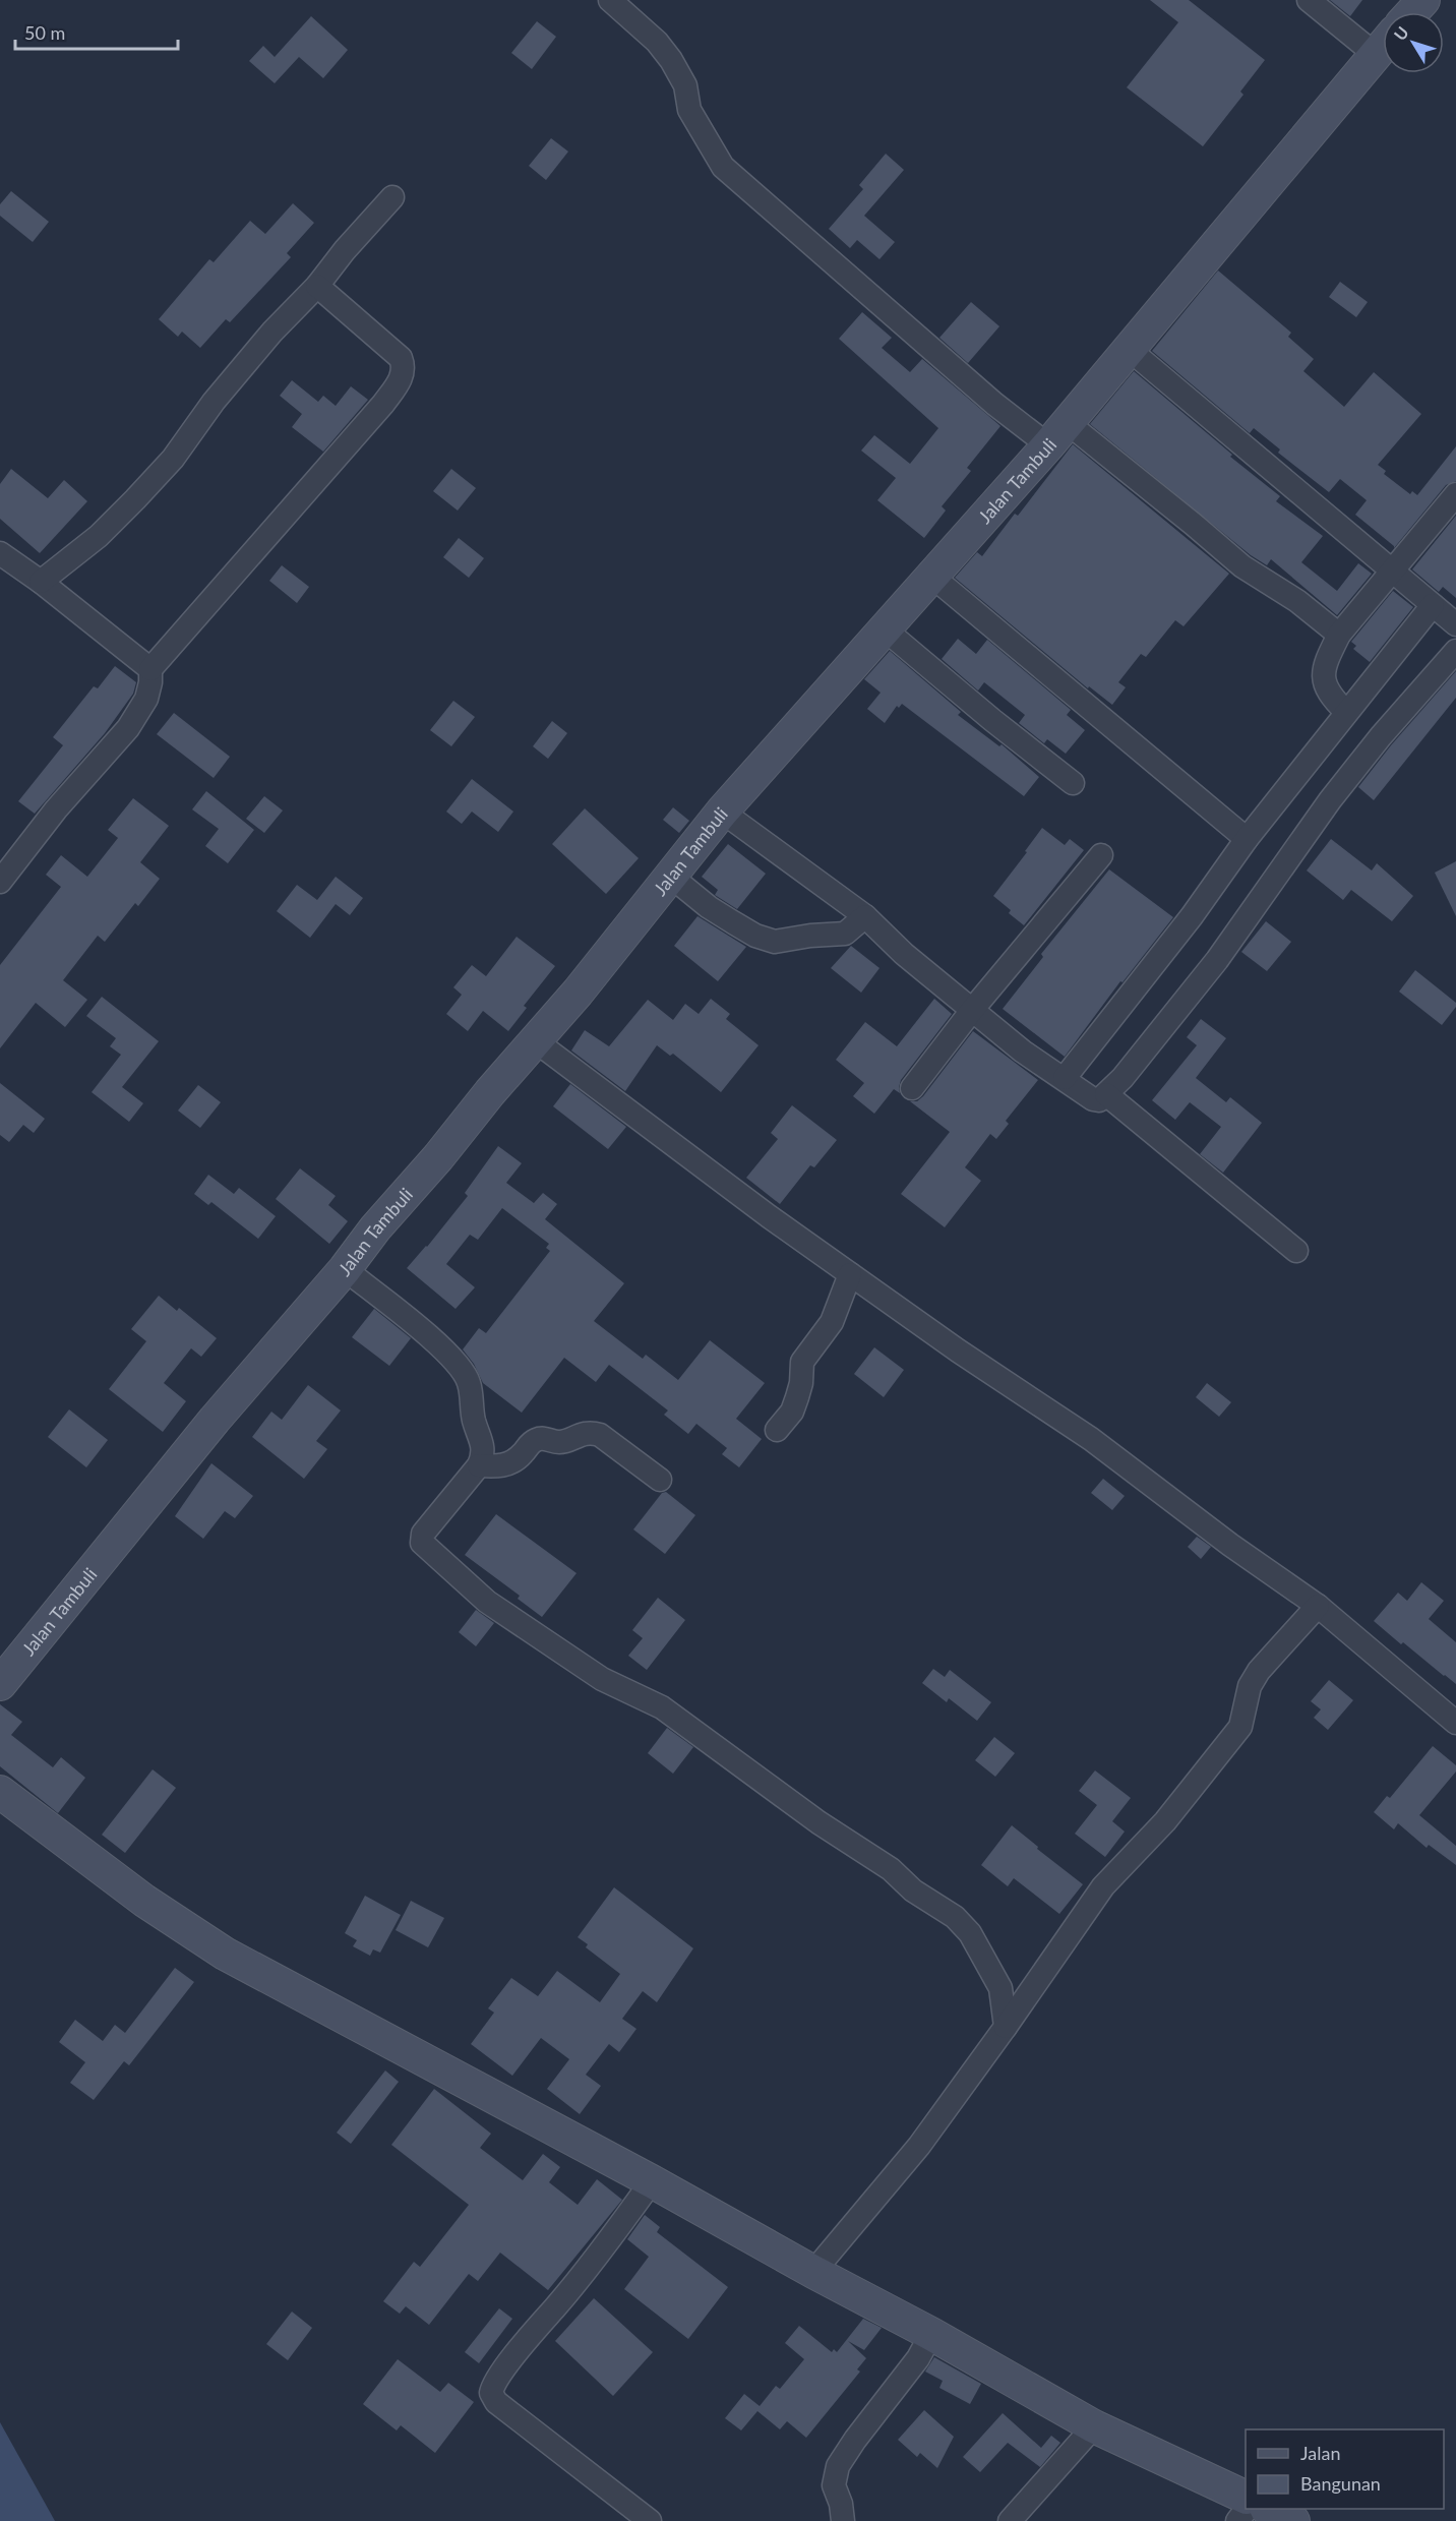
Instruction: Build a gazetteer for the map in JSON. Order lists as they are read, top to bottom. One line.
{"streets":{"street":["Jalan Tambuli"]},"legend":["Jalan","Bangunan"],"scale_bar":"50 m","north":"top left"}
